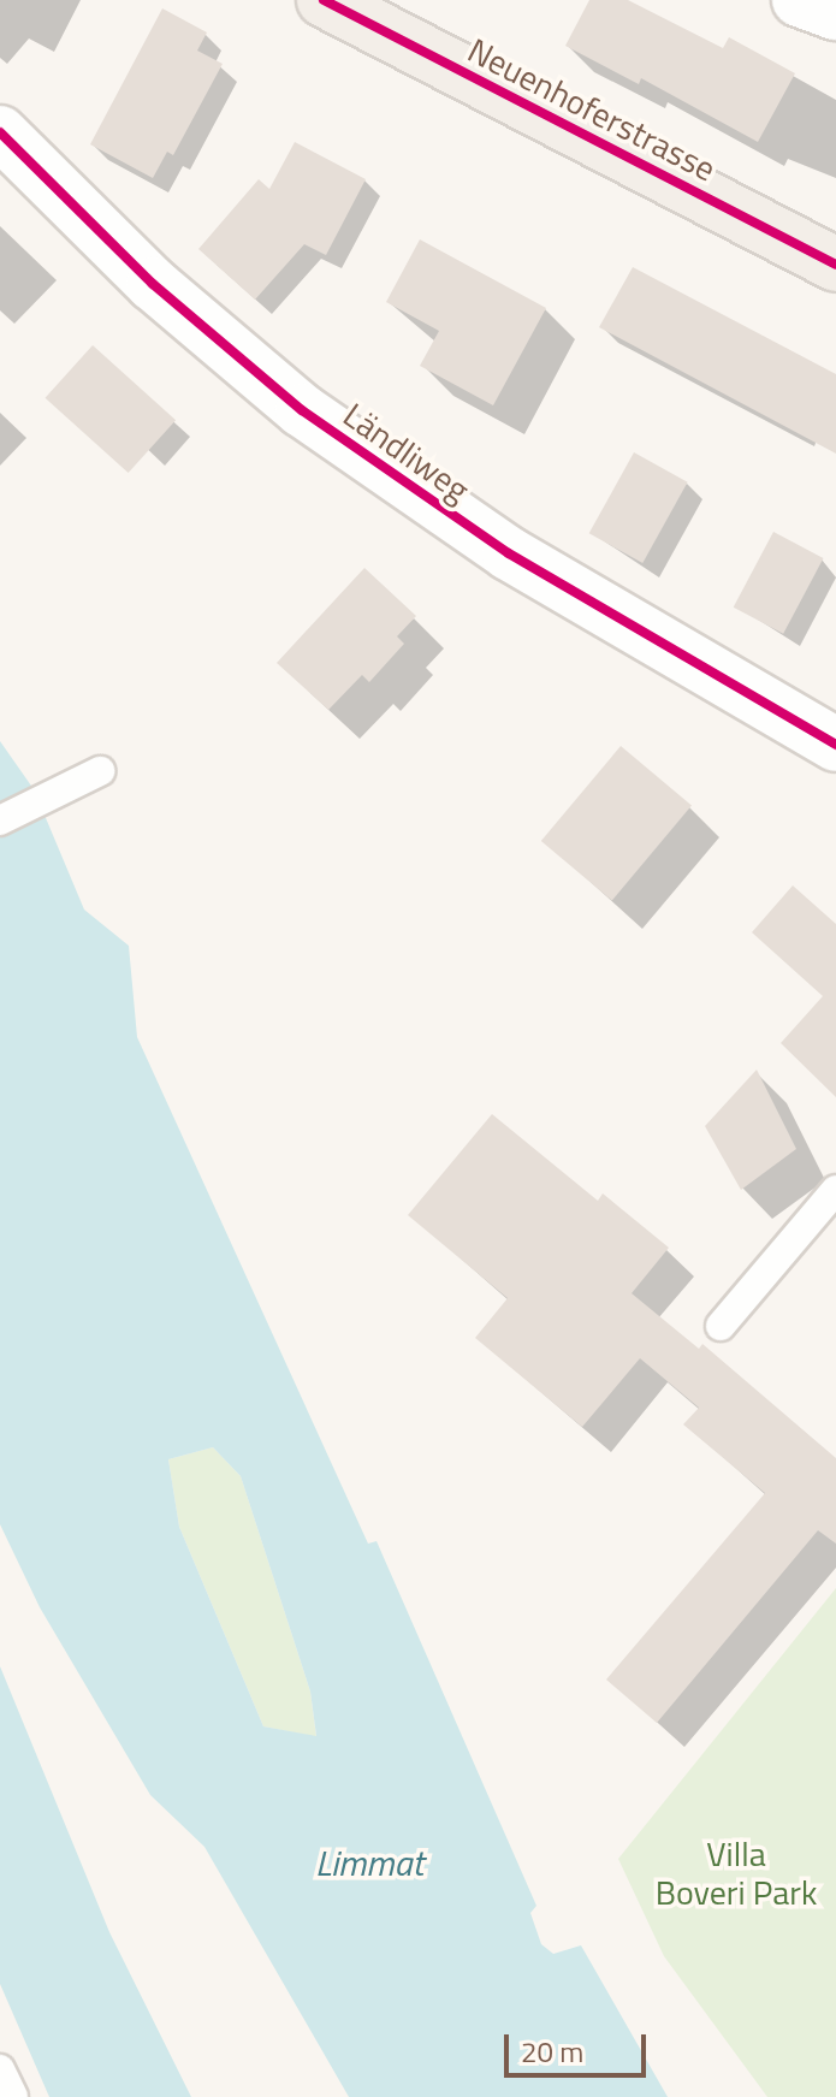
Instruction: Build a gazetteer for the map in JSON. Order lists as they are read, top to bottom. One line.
{"streets":{"main road":["Neuenhoferstrasse"],"street":["Ländliweg"]},"water":["Limmat"],"parks":["Villa Boveri Park"],"scale_bar":"20 m"}
